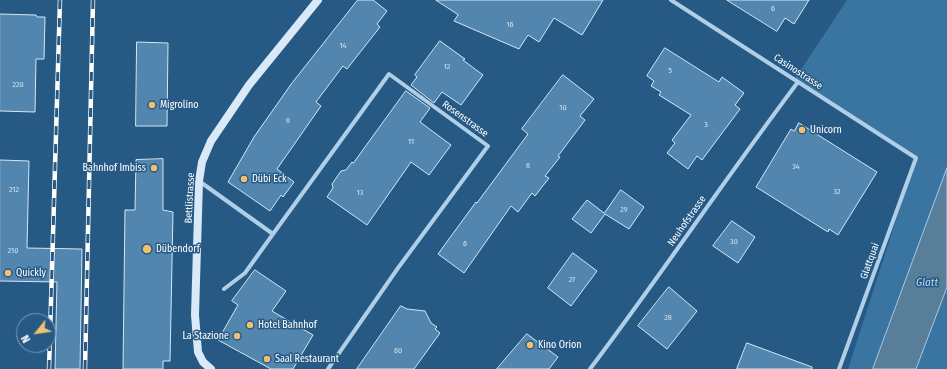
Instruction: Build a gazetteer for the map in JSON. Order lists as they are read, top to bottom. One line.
{"streets":{"street":["Casinostrasse","Rosenstrasse","Bettlistrasse","Neuhofstrasse","Glattquai"]},"crossings":[["Casinostrasse","Neuhofstrasse"],["Casinostrasse","Glattquai"]],"water":["Glatt"],"places":["Migrolino","Unicorn","Bahnhof Imbiss","Dübi Eck","Dübendorf","Quickly","Hotel Bahnhof","La Stazione","Kino Orion","Saal Restaurant"],"house_numbers":["6","16","14","12","5","220","10","8","3","11","8","34","212","32","13","29","30","6","210","27","28","60"],"north":"bottom left"}
